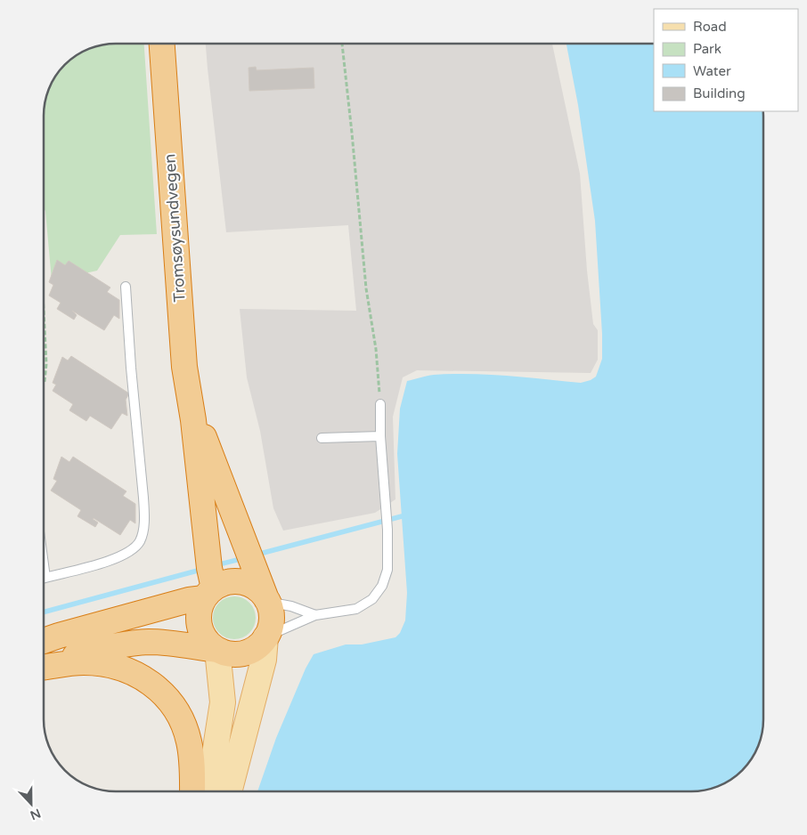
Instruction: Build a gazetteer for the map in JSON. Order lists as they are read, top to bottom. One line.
{"streets":{"highway":["Tromsøysundvegen"]},"legend":["Road","Park","Water","Building"],"north":"bottom"}
